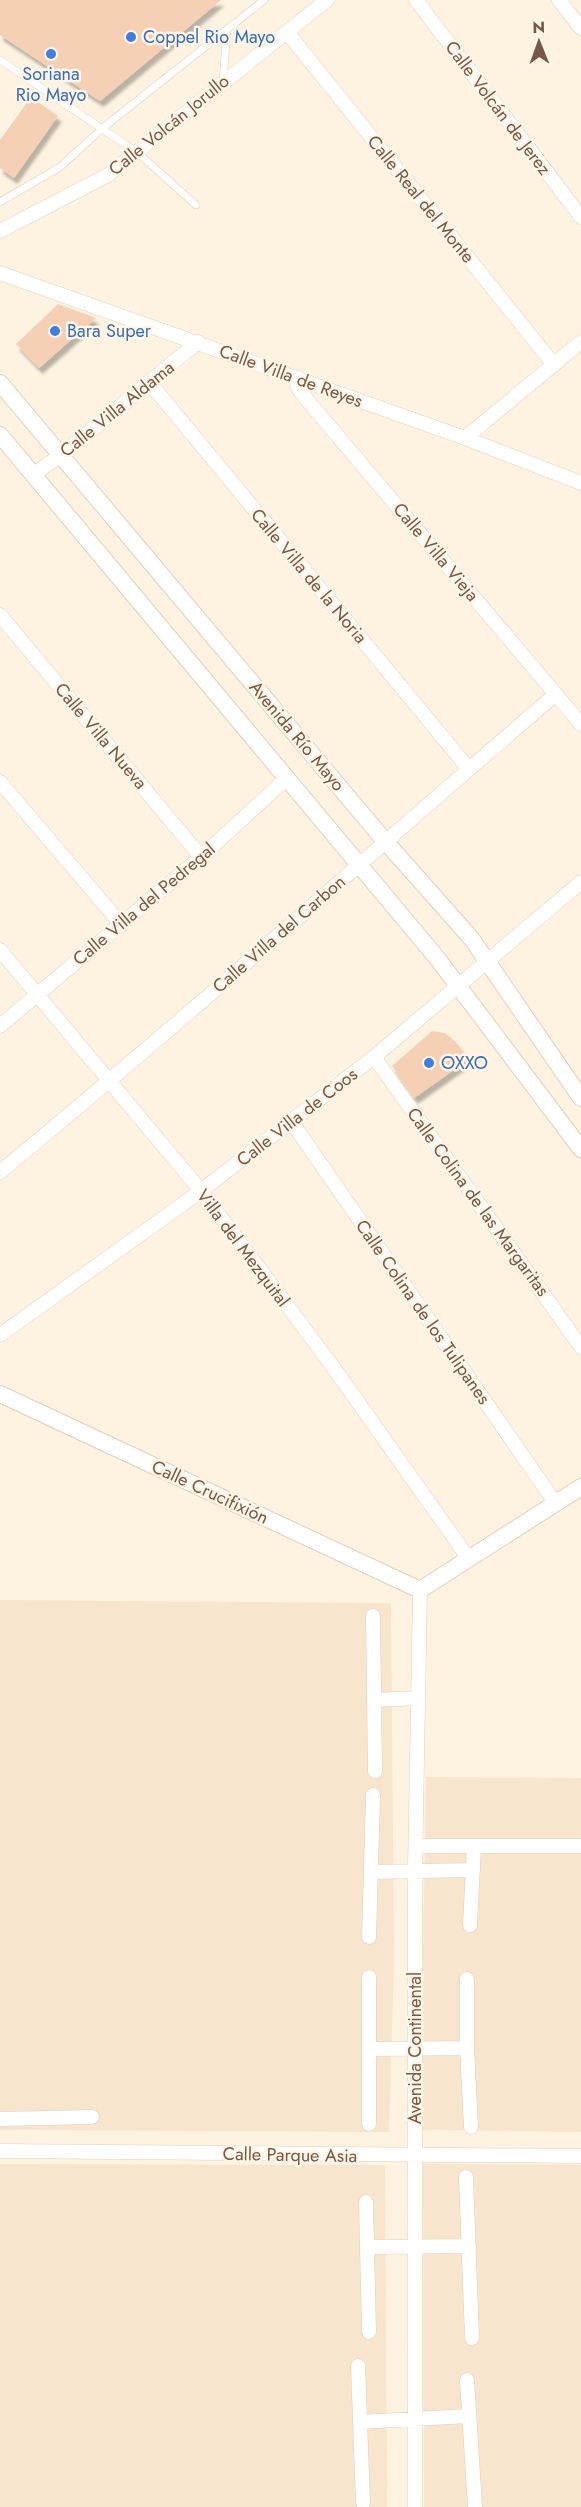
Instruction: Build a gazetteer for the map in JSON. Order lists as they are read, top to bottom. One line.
{"streets":{"street":["Calle Volcán de Jerez","Calle Volcán Jorullo","Calle Real del Monte","Calle Villa de Reyes","Calle Villa Aldama","Calle Villa Vieja","Calle Villa de la Noria","Calle Villa Nueva","Avenida Río Mayo","Calle Villa del Pedregal","Calle Villa del Carbon","Calle Villa de Coos","Calle Colina de las Margaritas","Villa del Mezquital","Calle Colina de los Tulipanes","Calle Crucifixión","Avenida Continental","Calle Parque Asia"]},"crossings":[["Calle Volcán Jorullo","Calle Real del Monte"],["Calle Villa de Reyes","Calle Villa Aldama"],["Calle Villa de Reyes","Calle Villa Vieja"],["Calle Villa Aldama","Calle Villa de la Noria"],["Calle Villa Aldama","Avenida Río Mayo"],["Calle Villa Vieja","Calle Villa del Carbon"],["Calle Villa de la Noria","Calle Villa del Carbon"],["Calle Villa Nueva","Calle Villa del Pedregal"],["Avenida Río Mayo","Calle Villa del Pedregal"],["Avenida Río Mayo","Calle Villa del Carbon"],["Avenida Río Mayo","Calle Villa de Coos"],["Calle Villa del Pedregal","Villa del Mezquital"],["Calle Villa del Carbon","Villa del Mezquital"],["Calle Villa de Coos","Calle Colina de las Margaritas"],["Calle Villa de Coos","Villa del Mezquital"],["Calle Villa de Coos","Calle Colina de los Tulipanes"],["Calle Crucifixión","Avenida Continental"],["Avenida Continental","Calle Parque Asia"]],"places":["Coppel Rio Mayo","Soriana Rio Mayo","Bara Super","OXXO"],"north":"top"}
